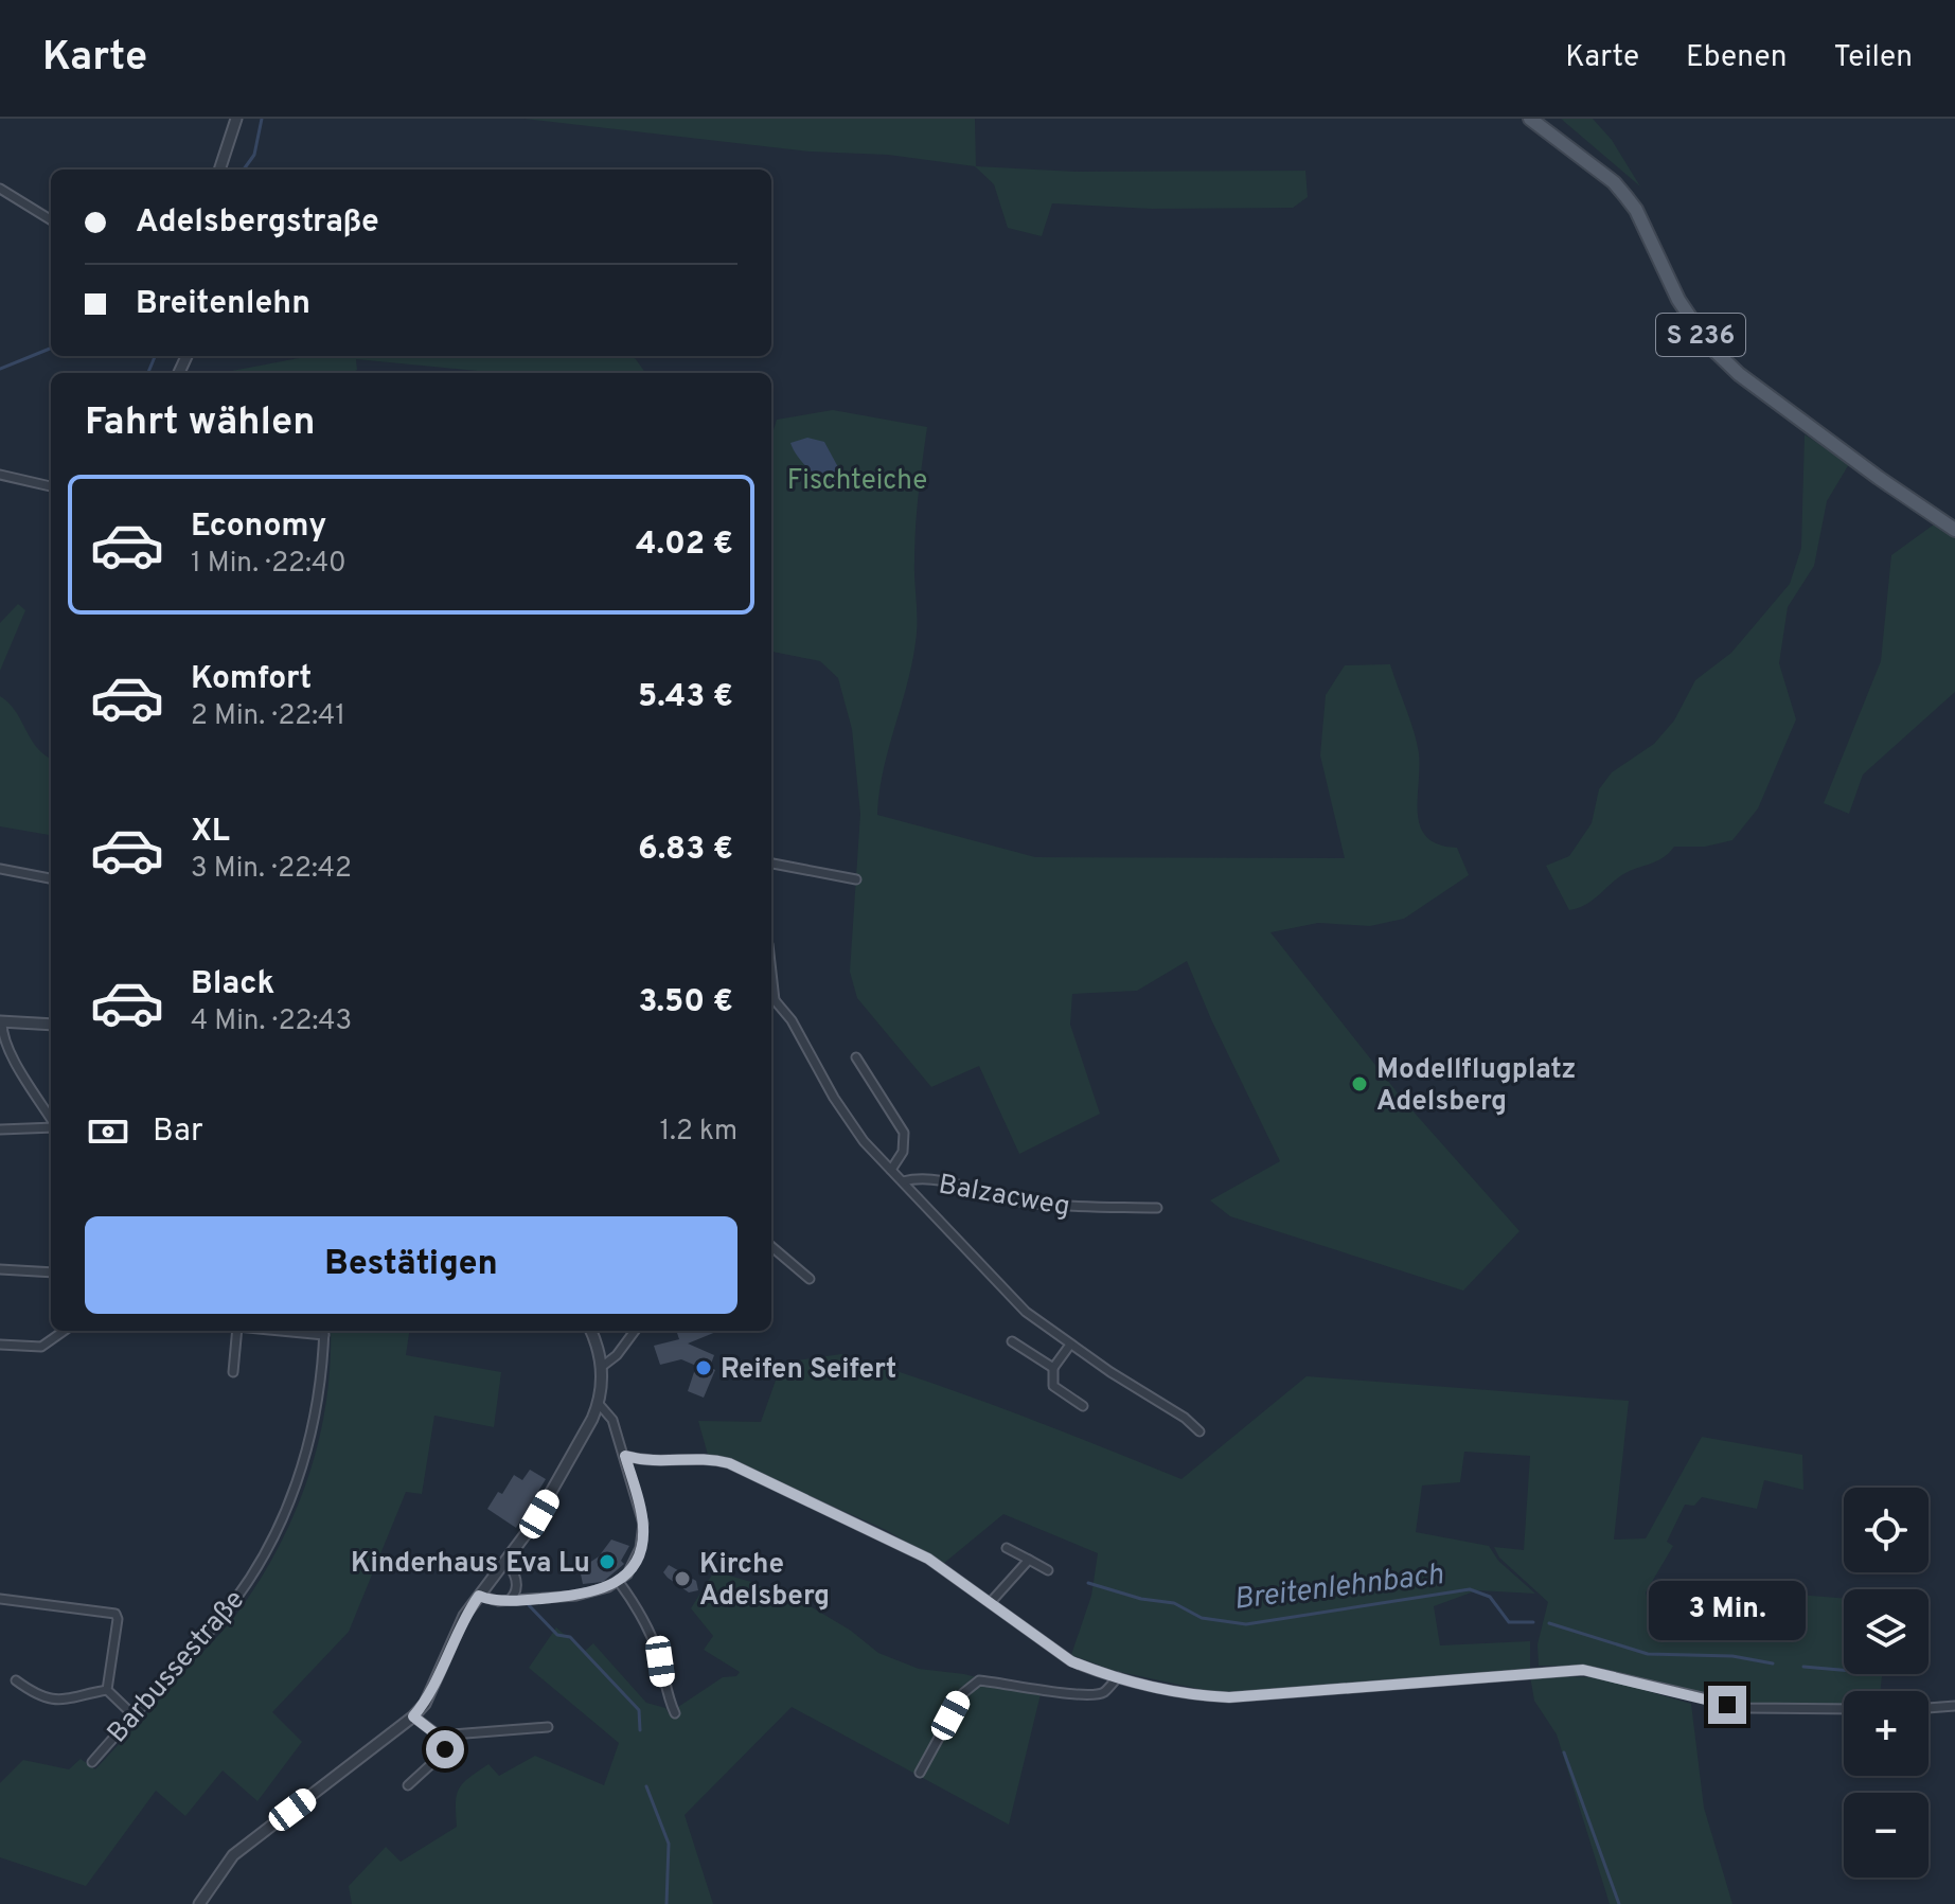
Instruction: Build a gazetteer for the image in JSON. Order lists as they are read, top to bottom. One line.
{"streets":{"main road":["S 236"],"street":["Balzacweg","Barbussestraße"]},"water":["Breitenlehnbach"],"parks":["Fischteiche"],"places":["Modellflugplatz Adelsberg","Reifen Seifert","Kinderhaus Eva Lu","Kirche Adelsberg"],"page":{"header":"Karte","nav":["Karte","Ebenen","Teilen"],"banner":["Adelsbergstraße","Breitenlehn"],"heading":"Fahrt wählen","list":[{"name":"Economy","note":"1 Min. · 22:40","value":"4.02 €"},{"name":"Komfort","note":"2 Min. · 22:41","value":"5.43 €"},{"name":"XL","note":"3 Min. · 22:42","value":"6.83 €"},{"name":"Black","note":"4 Min. · 22:43","value":"3.50 €"}],"pay":["Bar","1.2 km"],"buttons":"Bestätigen","map_buttons":["+","−"],"bubble":"3 Min."}}
